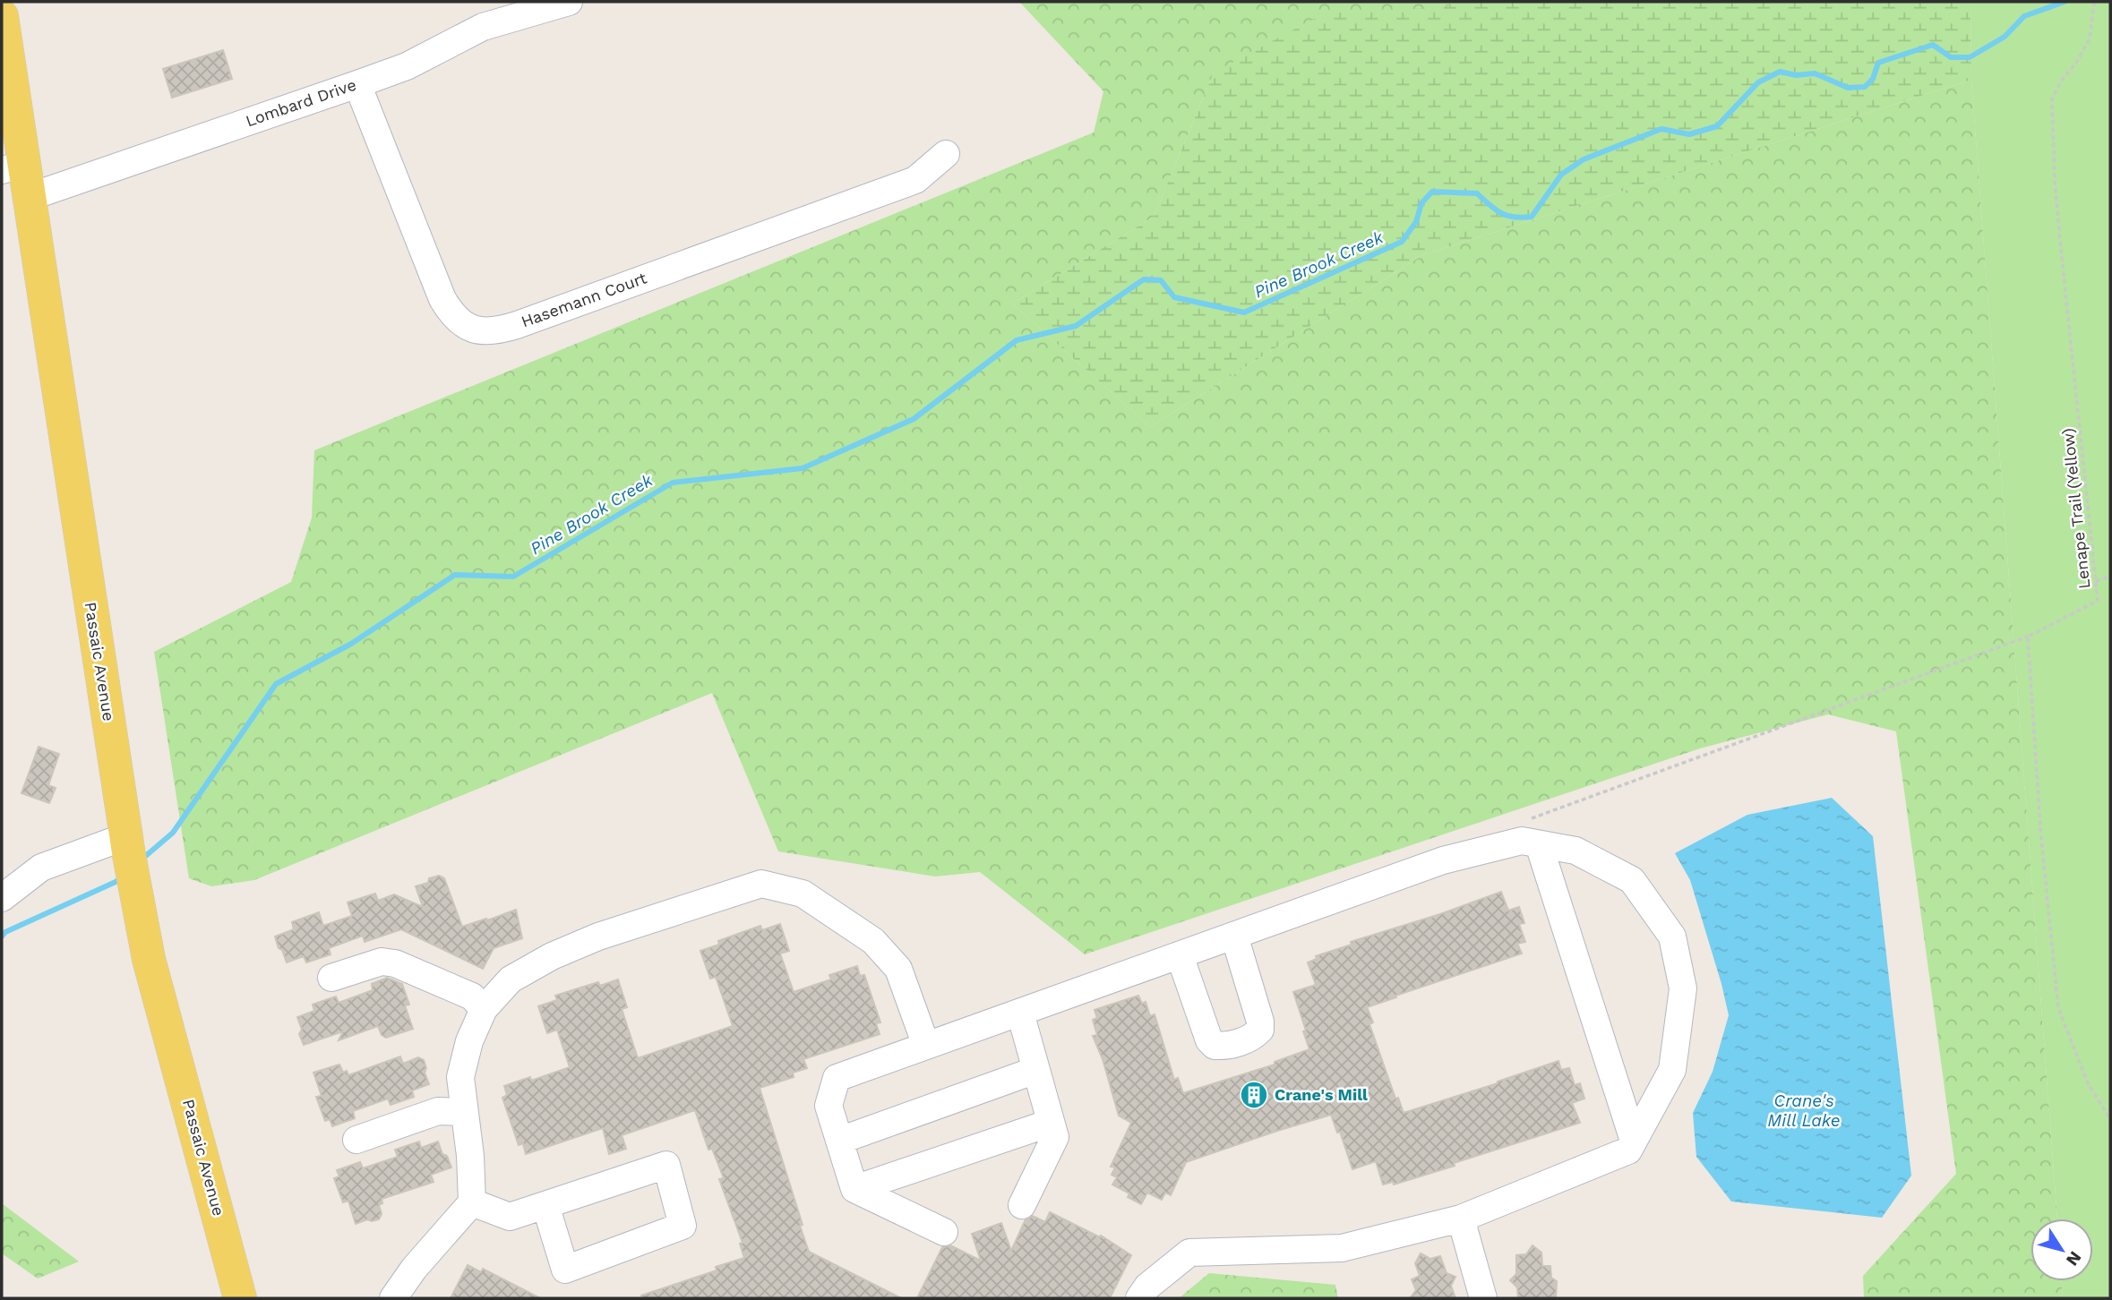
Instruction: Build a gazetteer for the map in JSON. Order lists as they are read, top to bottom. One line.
{"streets":{"main road":["Passaic Avenue"],"street":["Lombard Drive","Hasemann Court"],"path":["Lenape Trail (Yellow)"]},"crossings":[["Lombard Drive","Hasemann Court"],["Lombard Drive","Passaic Avenue"]],"water":["Pine Brook Creek","Crane's Mill Lake"],"places":{"building":["Crane's Mill"]},"north":"bottom right"}
